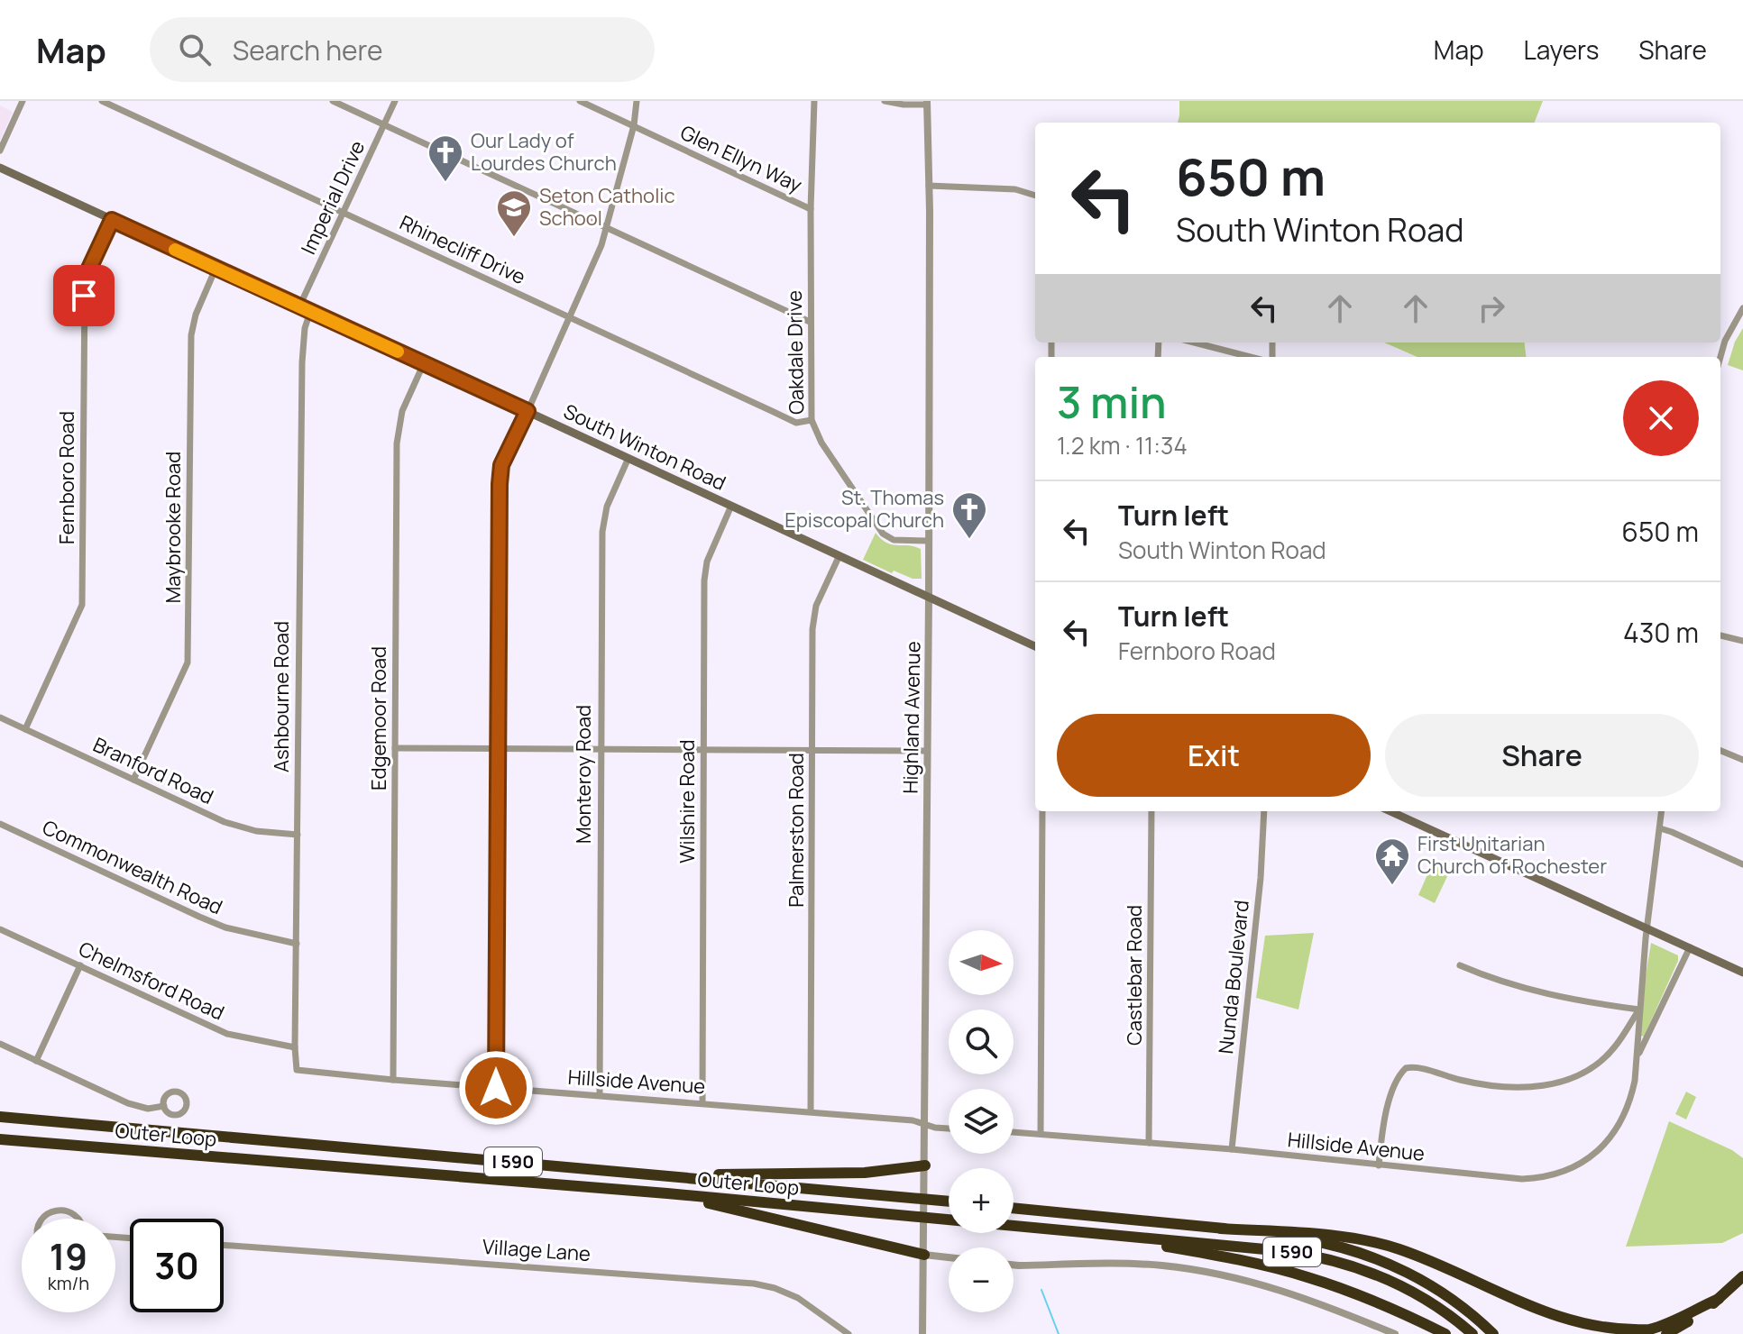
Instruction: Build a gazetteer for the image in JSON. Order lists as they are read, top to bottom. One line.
{"streets":{"highway":["Outer Loop","I 590"],"main road":["South Winton Road"],"street":["Glen Ellyn Way","Imperial Drive","Rhinecliff Drive","Oakdale Drive","Fernboro Road","Maybrooke Road","Ashbourne Road","Highland Avenue","Edgemoor Road","Branford Road","Monteroy Road","Wilshire Road","Palmerston Road","Commonwealth Road","Castlebar Road","Nunda Boulevard","Chelmsford Road","Hillside Avenue","Village Lane"]},"crossings":[["Glen Ellyn Way","Oakdale Drive"],["Imperial Drive","Rhinecliff Drive"],["Imperial Drive","South Winton Road"],["Rhinecliff Drive","Oakdale Drive"],["Oakdale Drive","Highland Avenue"],["South Winton Road","Fernboro Road"],["South Winton Road","Maybrooke Road"],["South Winton Road","Ashbourne Road"],["South Winton Road","Highland Avenue"],["South Winton Road","Edgemoor Road"],["South Winton Road","Monteroy Road"],["South Winton Road","Wilshire Road"],["South Winton Road","Palmerston Road"],["Fernboro Road","Branford Road"],["Maybrooke Road","Branford Road"],["Ashbourne Road","Branford Road"],["Ashbourne Road","Commonwealth Road"],["Ashbourne Road","Chelmsford Road"],["Ashbourne Road","Hillside Avenue"],["Highland Avenue","Hillside Avenue"],["Edgemoor Road","Hillside Avenue"],["Monteroy Road","Hillside Avenue"],["Wilshire Road","Hillside Avenue"],["Palmerston Road","Hillside Avenue"],["Castlebar Road","Hillside Avenue"],["Nunda Boulevard","Hillside Avenue"],["Chelmsford Road","Hillside Avenue"]],"places":{"church":["Our Lady of Lourdes Church","St. Thomas Episcopal Church"],"school or university":["Seton Catholic School"],"temple":["First Unitarian Church of Rochester"]},"north":"right","page":{"header":"Map","search":"Search here","nav":["Map","Layers","Share"],"turn":["650 m","South Winton Road"],"heading":["3 min","1.2 km · 11:34"],"list":[{"name":"Turn left","note":"South Winton Road","value":"650 m"},{"name":"Turn left","note":"Fernboro Road","value":"430 m"}],"buttons":["Exit","Share"],"map_buttons":["+","−"],"speed":"19 km/h","limit":"30"}}
